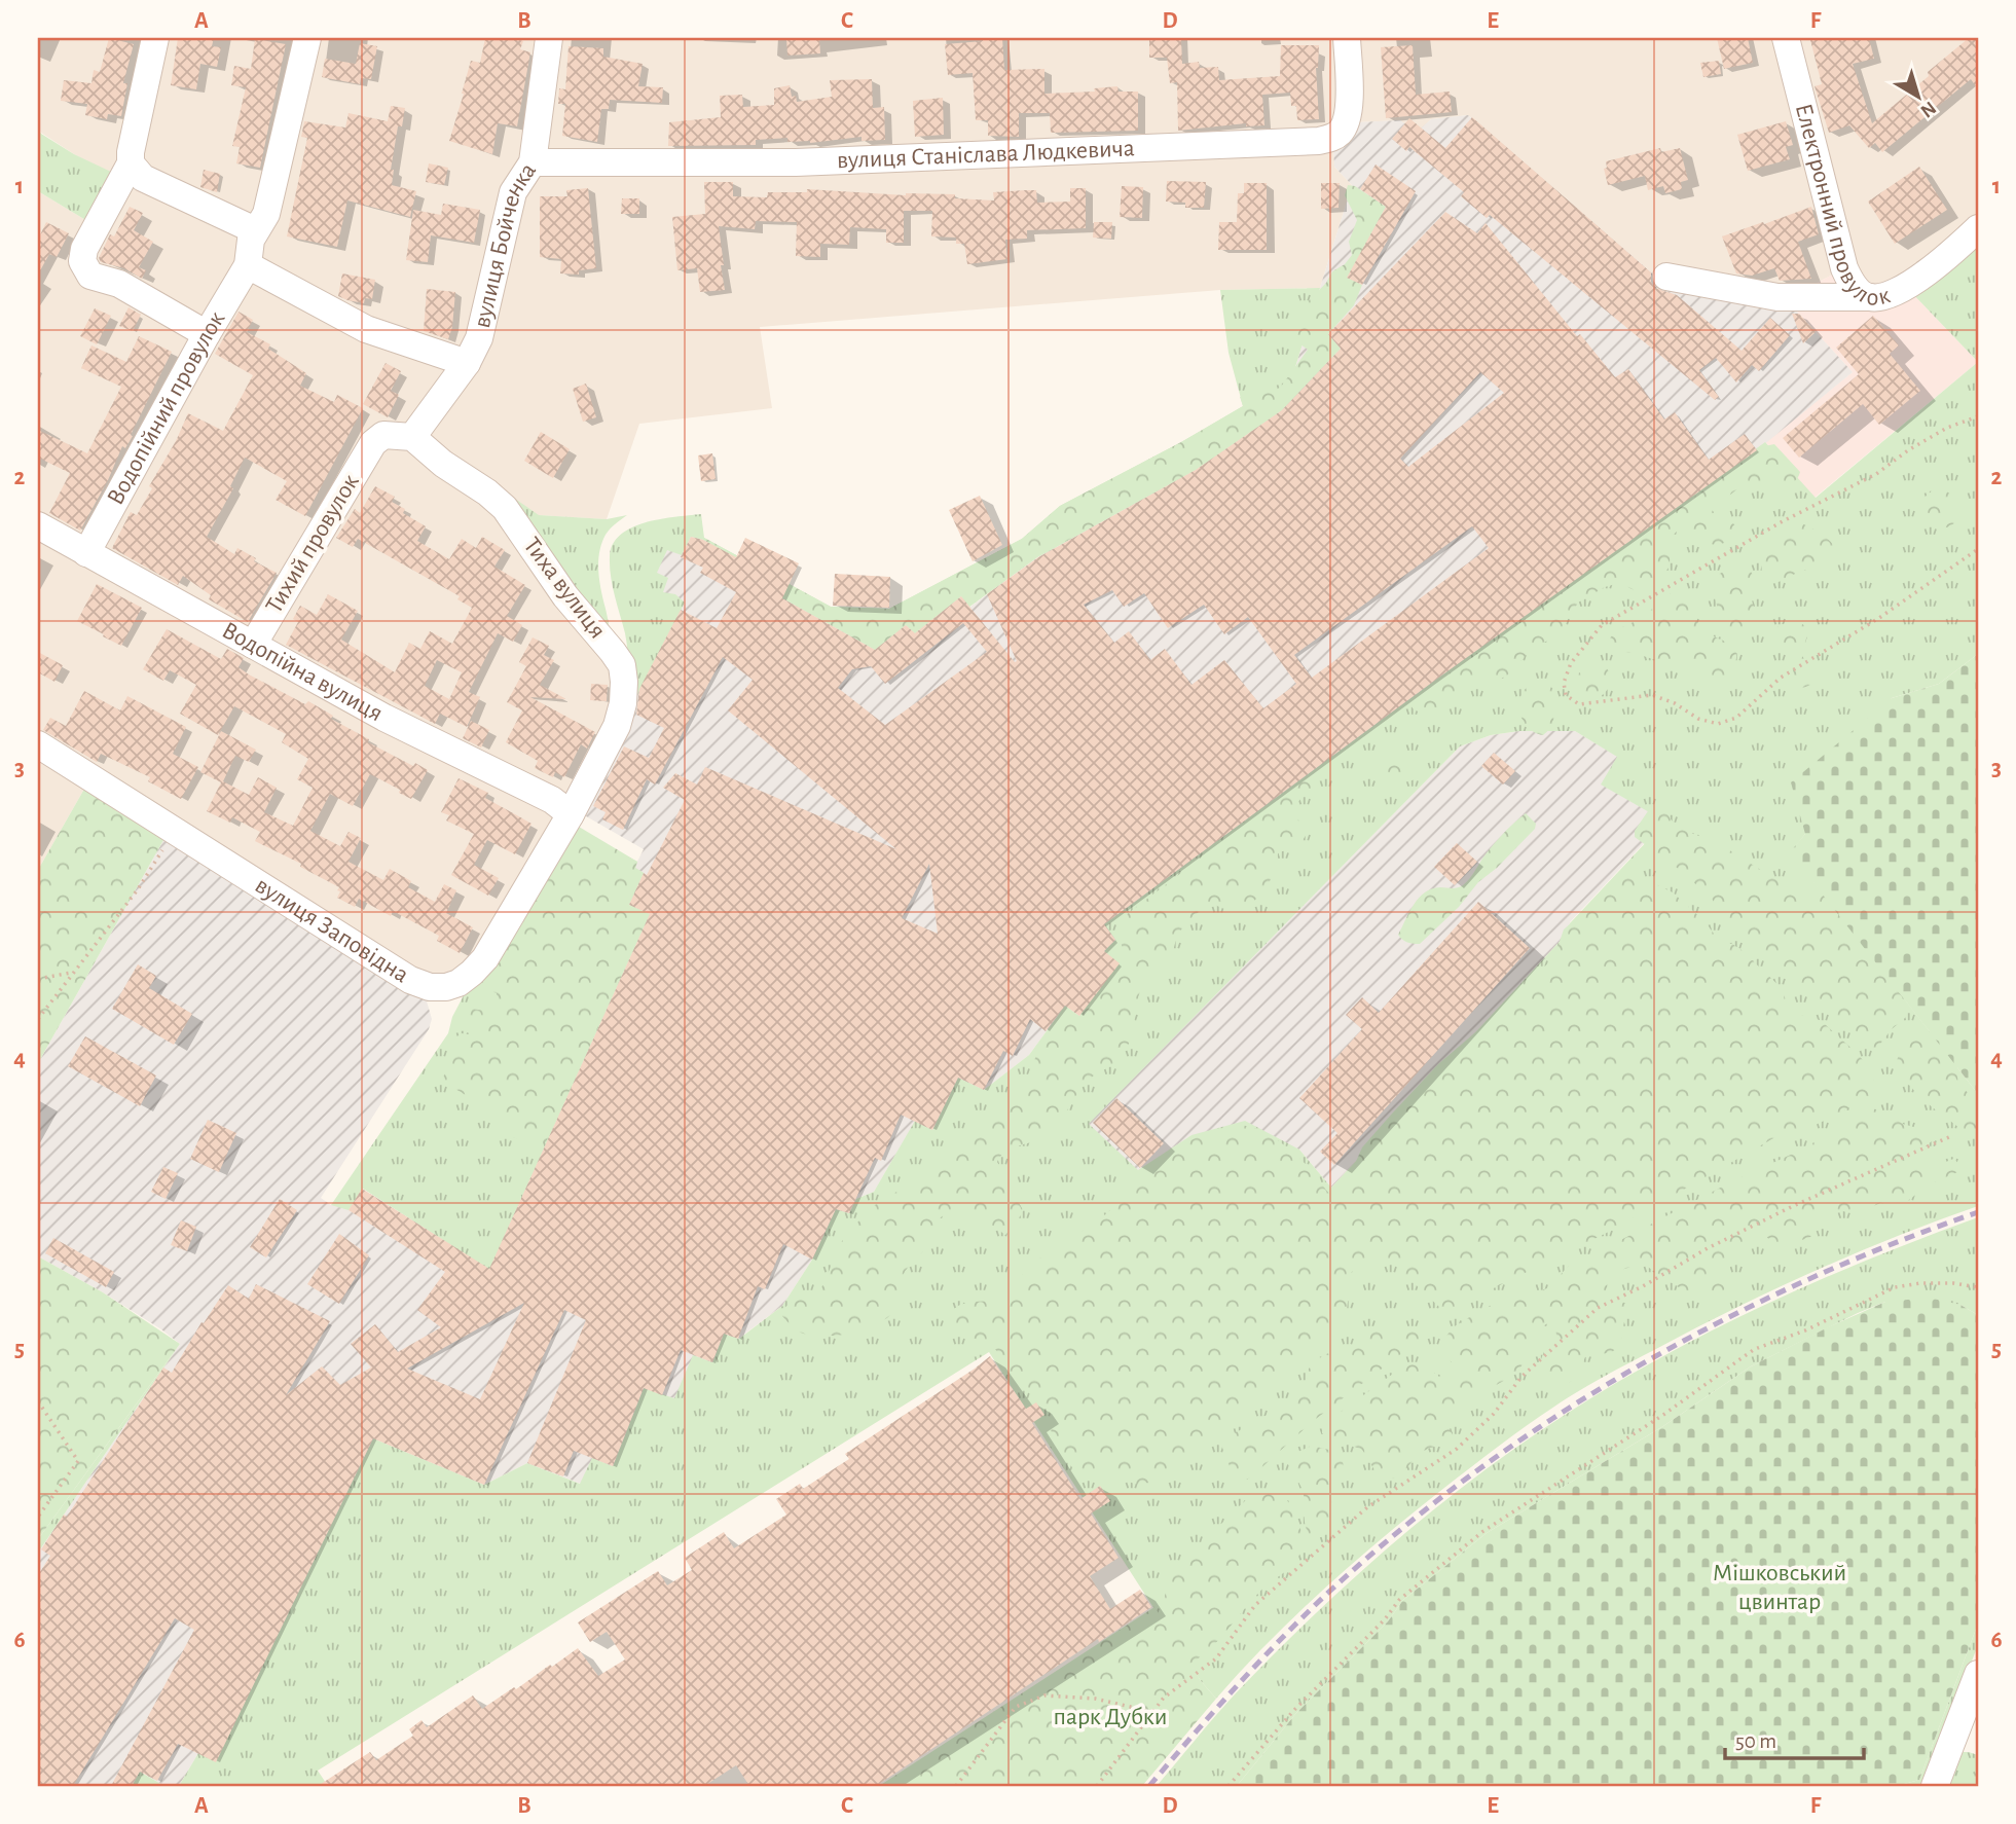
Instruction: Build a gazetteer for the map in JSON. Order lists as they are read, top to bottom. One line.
{"streets":{"street":["вулиця Станіслава Людкевича","Електронний провулок","вулиця Бойченка","Водопійний провулок","Тихий провулок","Тиха вулиця","Водопійна вулиця","вулиця Заповідна"]},"crossings":[["вулиця Станіслава Людкевича","вулиця Бойченка"],["вулиця Бойченка","Тихий провулок"],["вулиця Бойченка","Тиха вулиця"],["Водопійний провулок","Водопійна вулиця"],["Тихий провулок","Тиха вулиця"],["Тихий провулок","Водопійна вулиця"],["Тиха вулиця","Водопійна вулиця"],["Тиха вулиця","вулиця Заповідна"],["Водопійна вулиця","вулиця Заповідна"]],"parks":["Мішковський цвинтар","парк Дубки"],"scale_bar":"50 m","north":"bottom right","grid":{"columns":["A","B","C","D","E","F"],"rows":["1","2","3","4","5","6"]}}
